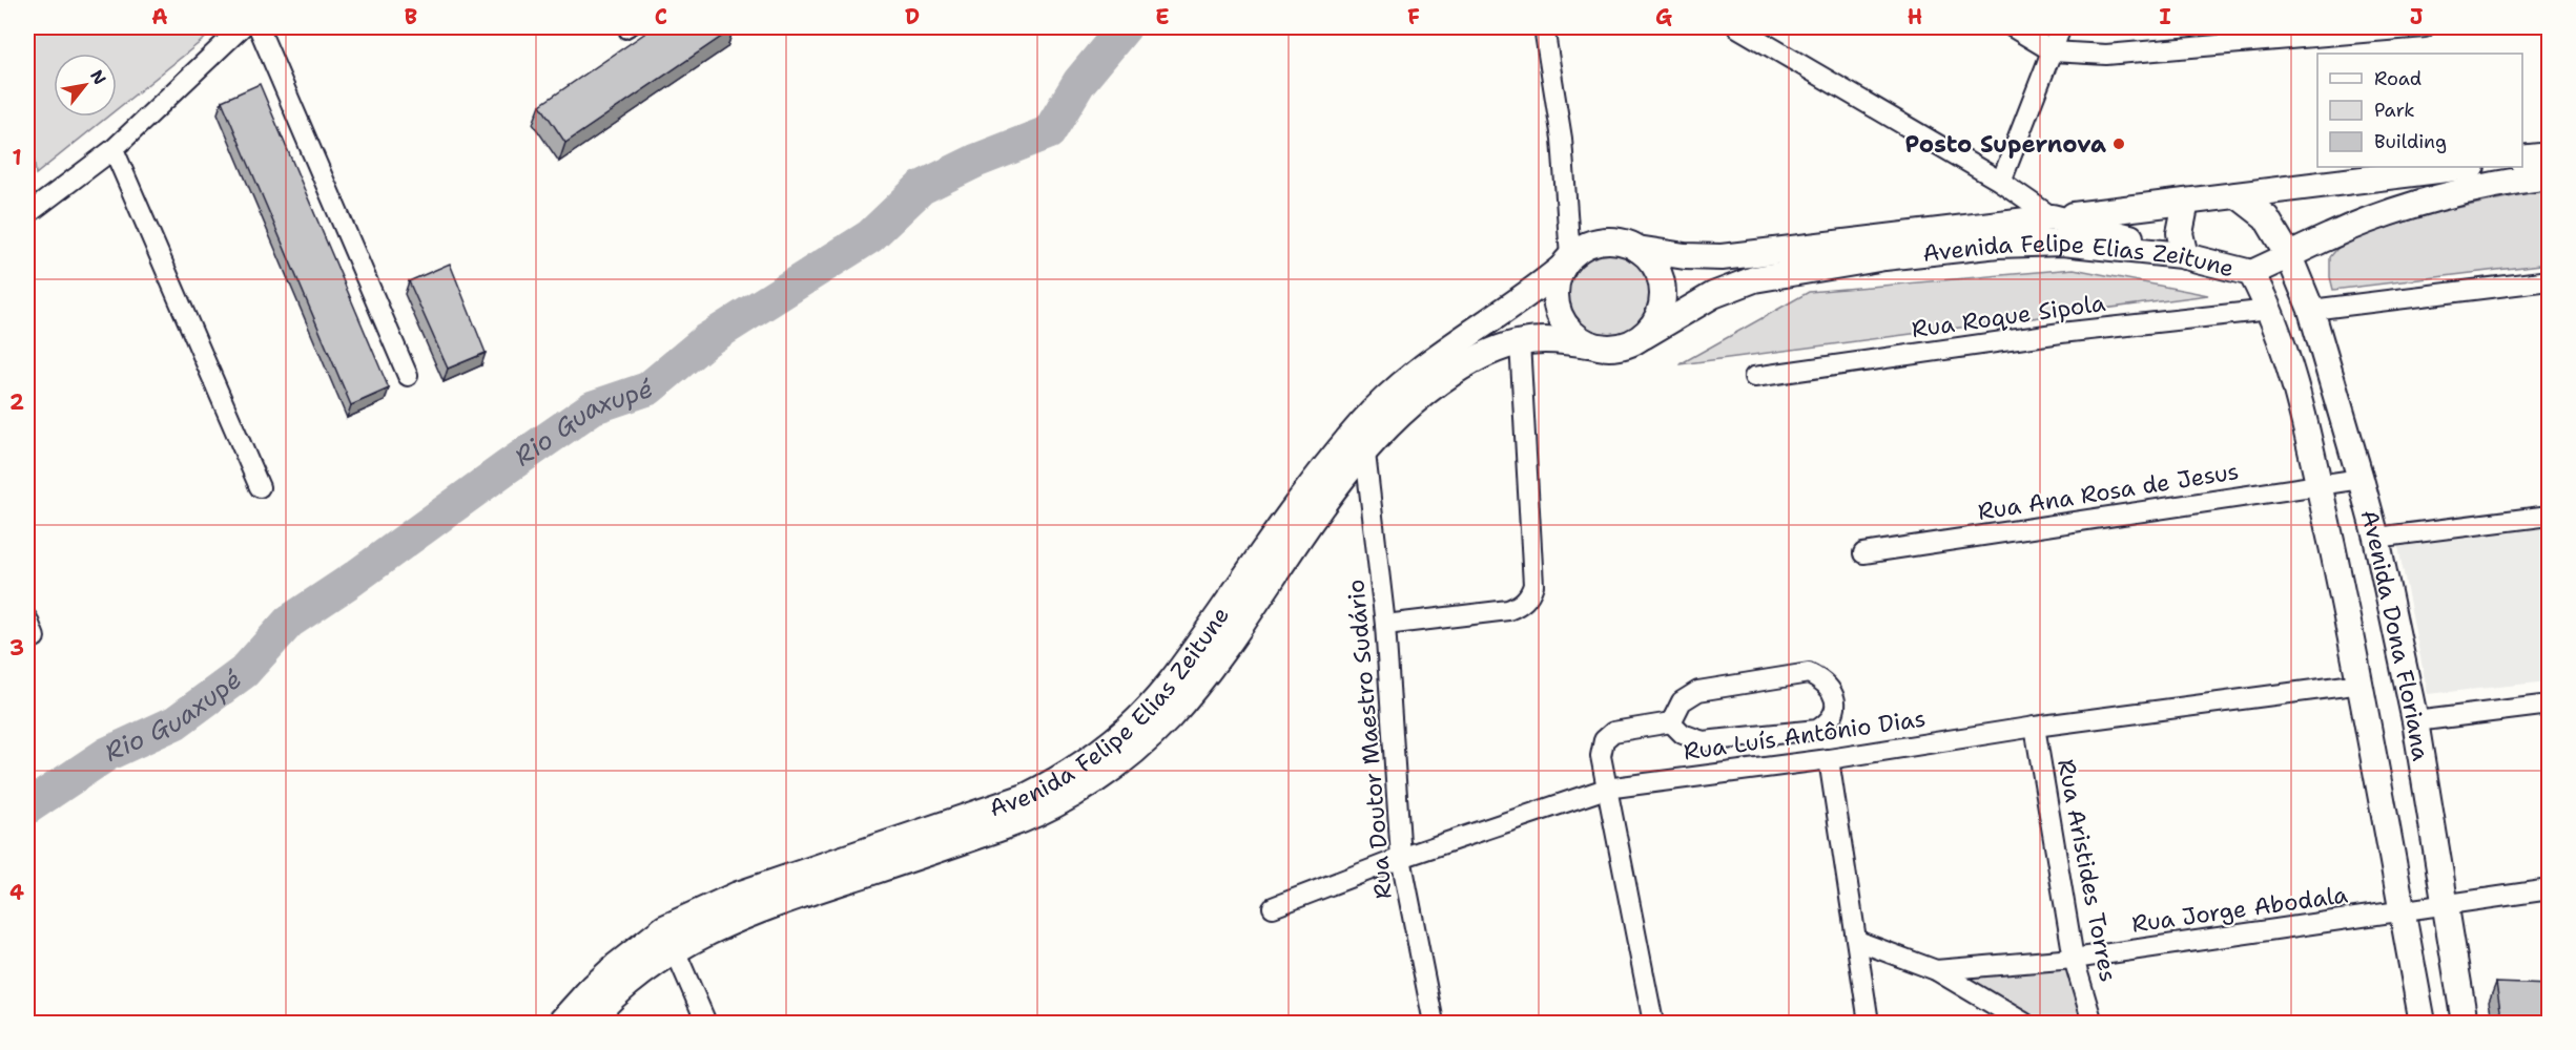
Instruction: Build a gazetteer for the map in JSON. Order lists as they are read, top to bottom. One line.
{"streets":{"main road":["Avenida Felipe Elias Zeitune","Avenida Dona Floriana"],"street":["Rua Roque Sipola","Rua Ana Rosa de Jesus","Rua Luís Antônio Dias","Rua Doutor Maestro Sudário","Rua Aristides Torres","Rua Jorge Abodala"]},"crossings":[["Avenida Felipe Elias Zeitune","Avenida Dona Floriana"],["Avenida Felipe Elias Zeitune","Rua Doutor Maestro Sudário"],["Rua Roque Sipola","Avenida Dona Floriana"],["Rua Ana Rosa de Jesus","Avenida Dona Floriana"],["Avenida Dona Floriana","Rua Luís Antônio Dias"],["Avenida Dona Floriana","Rua Jorge Abodala"],["Rua Luís Antônio Dias","Rua Doutor Maestro Sudário"],["Rua Luís Antônio Dias","Rua Aristides Torres"],["Rua Aristides Torres","Rua Jorge Abodala"]],"water":["Rio Guaxupé"],"places":["Posto Supernova"],"legend":["Road","Park","Building"],"north":"top right","grid":{"columns":["A","B","C","D","E","F","G","H","I","J"],"rows":["1","2","3","4"]}}
